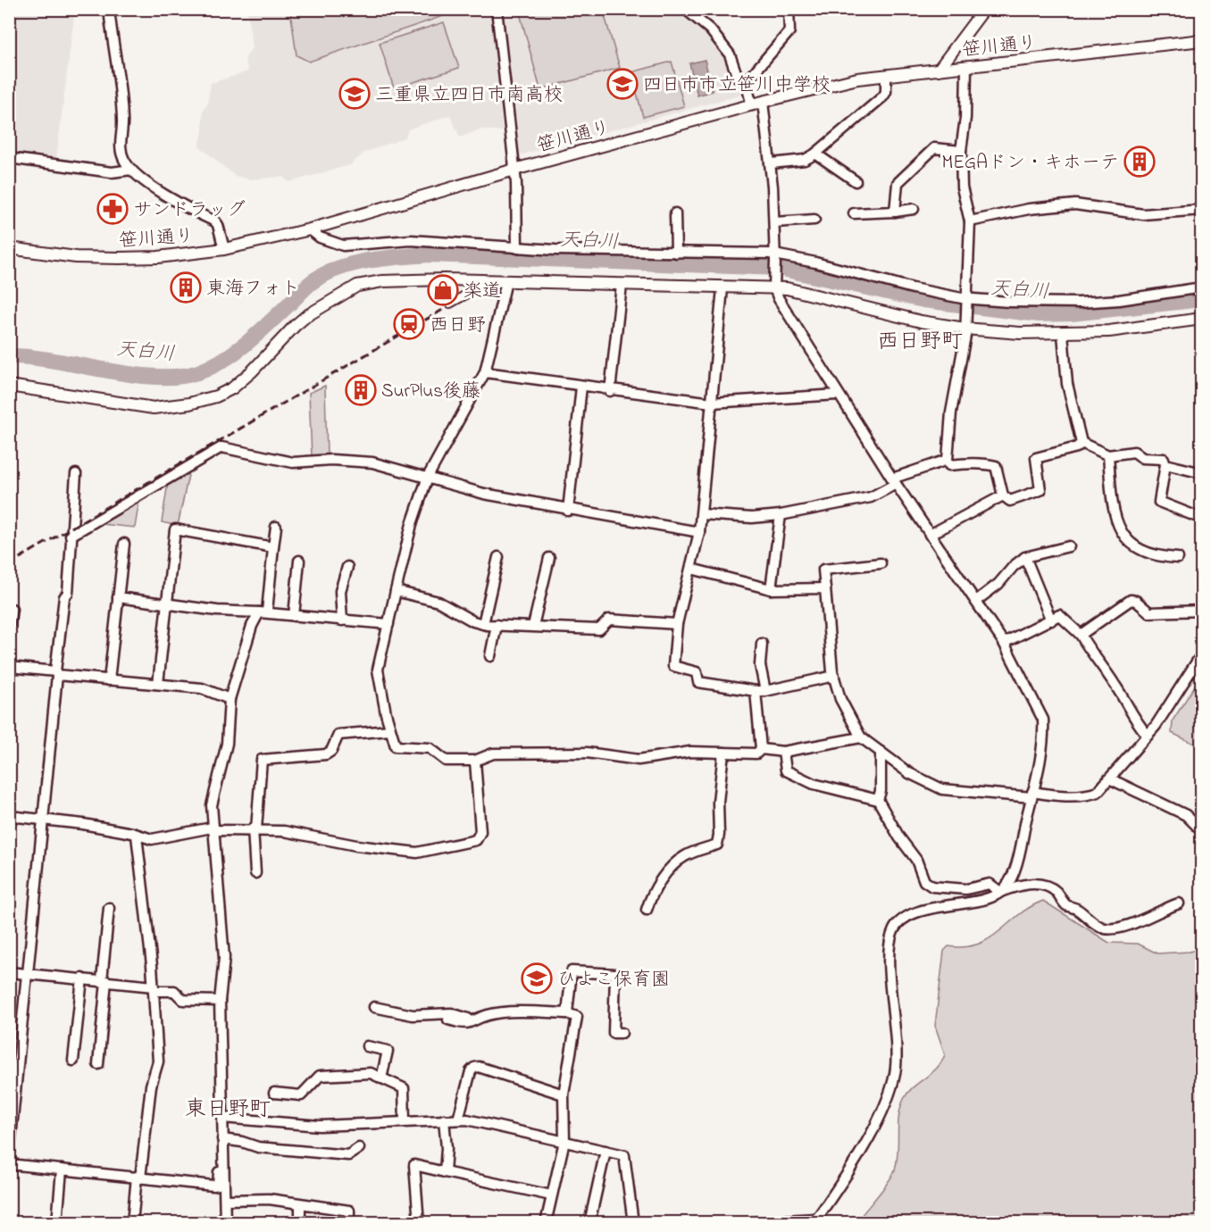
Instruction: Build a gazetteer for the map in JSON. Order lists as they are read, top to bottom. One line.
{"streets":{"street":["笹川通り"]},"districts":["西日野町","東日野町"],"water":["天白川"],"places":{"school or university":["四日市市立笹川中学校","三重県立四日市南高校","ひよこ保育園"],"building":["MEGAドン・キホーテ","東海フォト","SurPlus後藤"],"pharmacy":["サンドラッグ"],"shop":["楽道"],"station":["西日野"]}}
